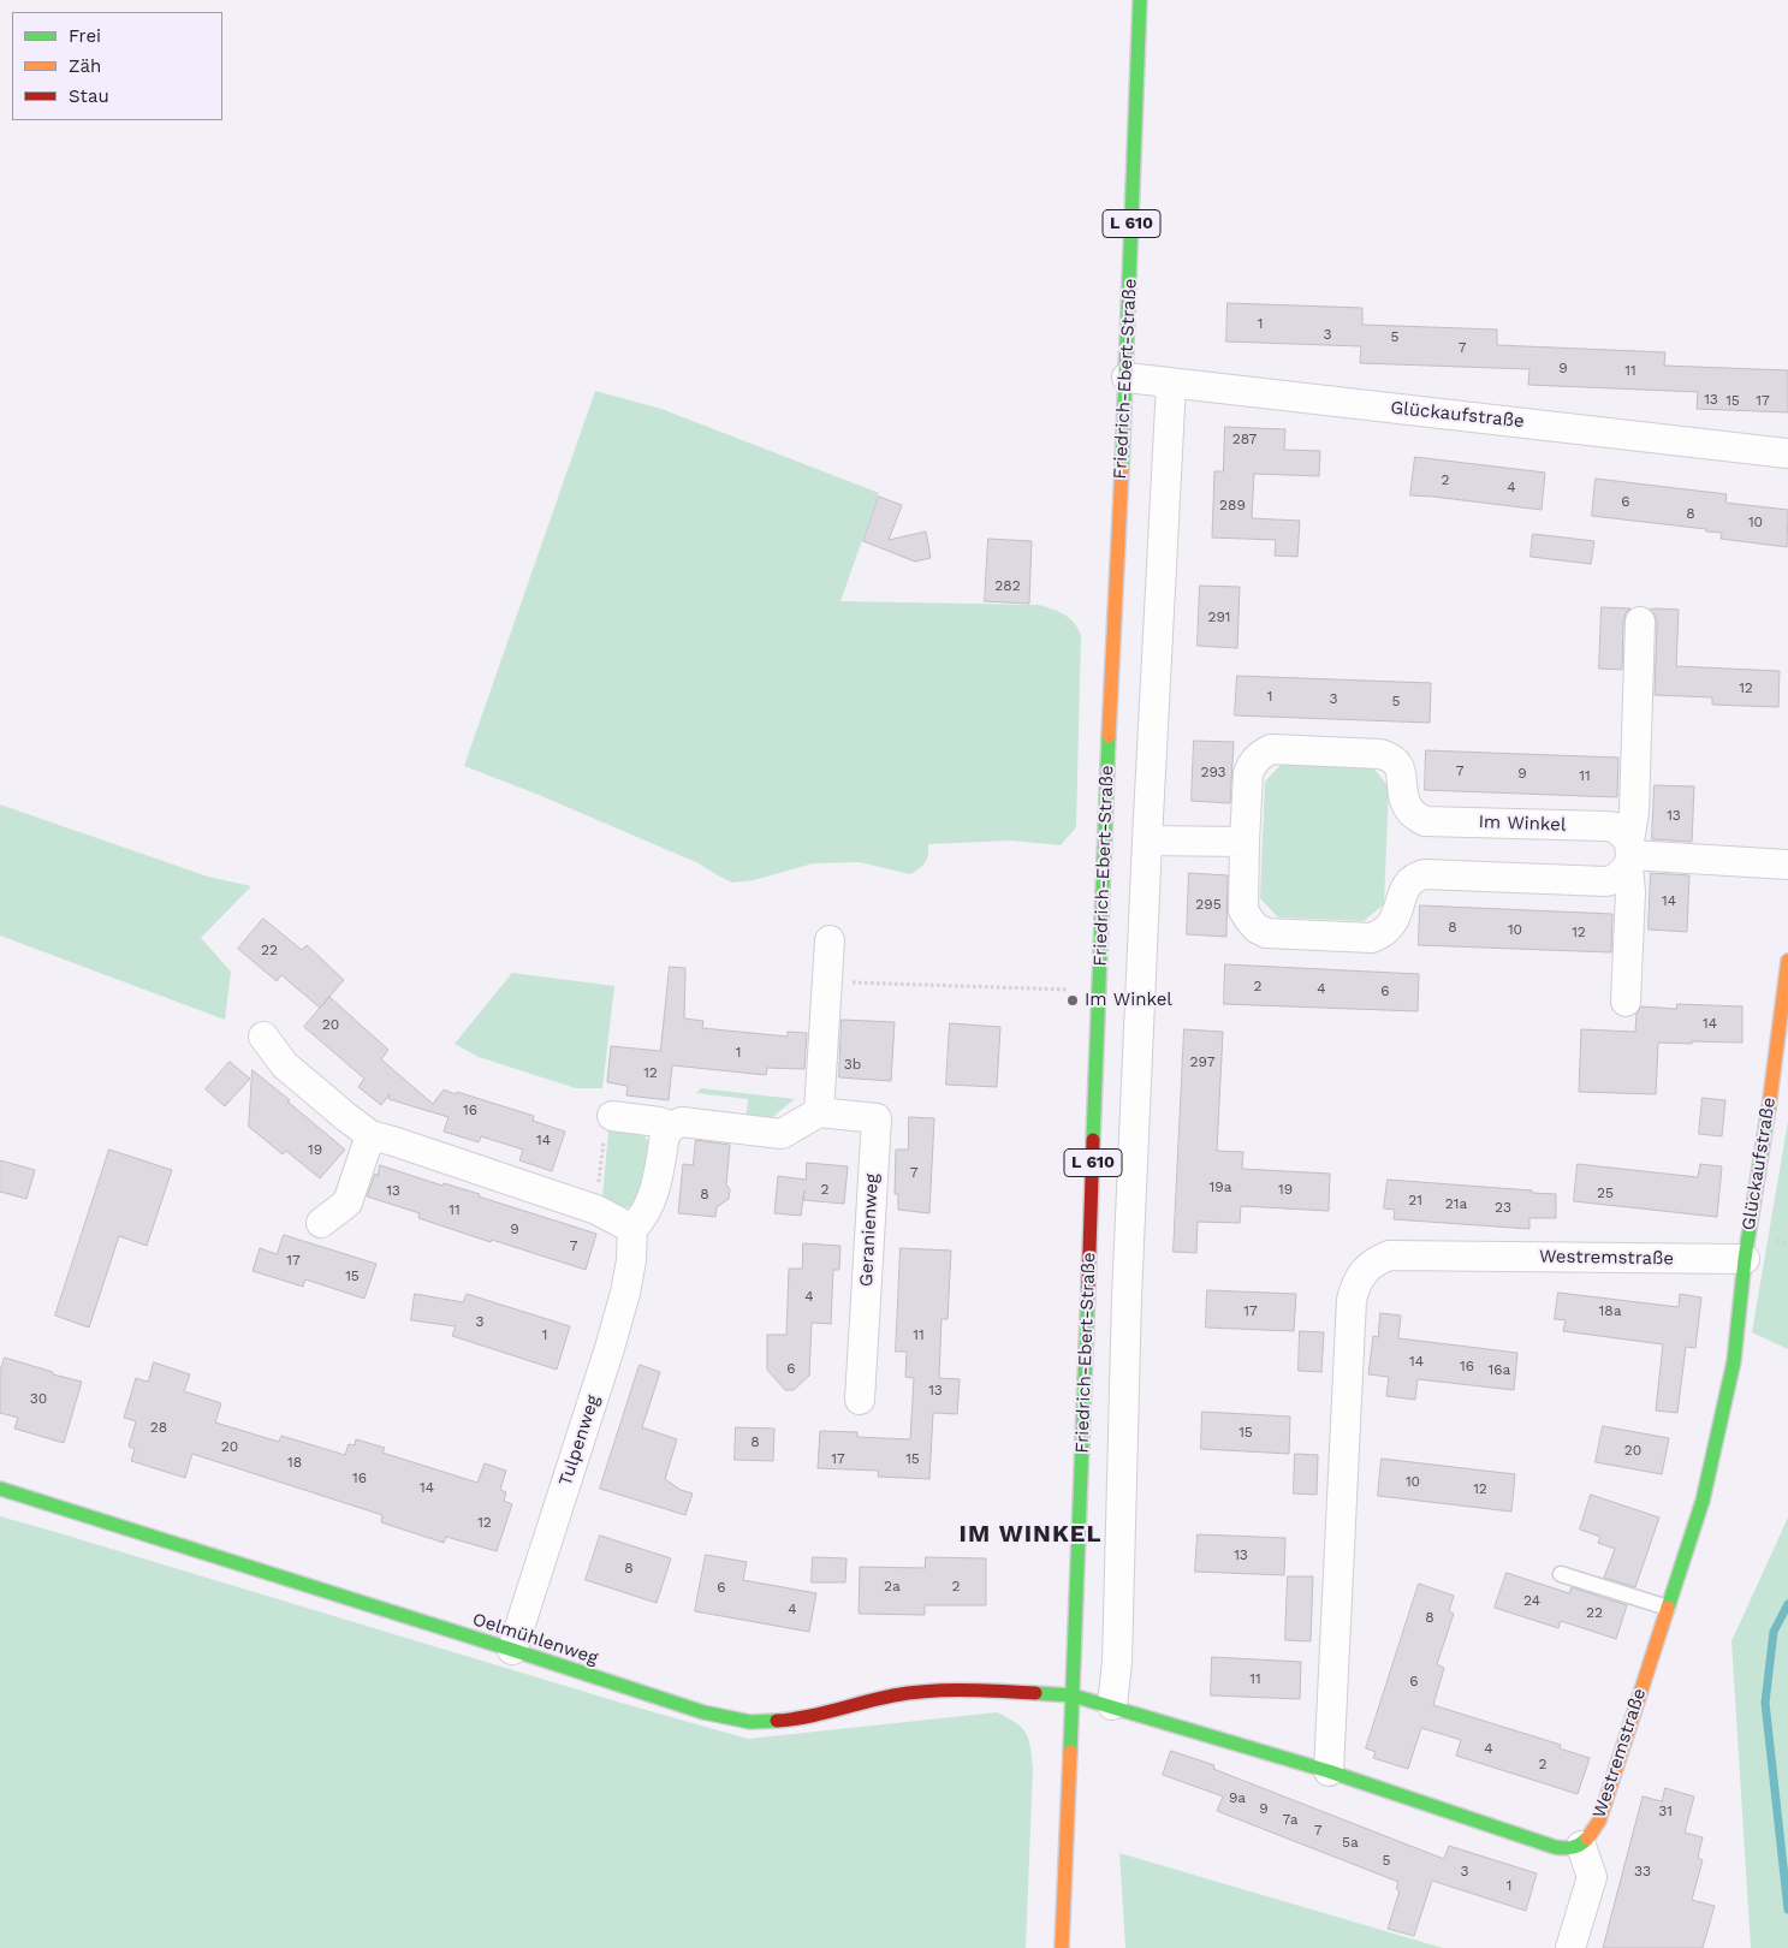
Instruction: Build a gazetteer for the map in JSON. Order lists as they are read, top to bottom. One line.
{"streets":{"street":["L 610","Friedrich-Ebert-Straße","Glückaufstraße","Im Winkel","Geranienweg","Westremstraße","Tulpenweg","Oelmühlenweg"]},"crossings":[["Friedrich-Ebert-Straße","Glückaufstraße"],["Friedrich-Ebert-Straße","Oelmühlenweg"],["Glückaufstraße","Westremstraße"],["Tulpenweg","Oelmühlenweg"]],"districts":["IM WINKEL"],"places":["Im Winkel"],"house_numbers":["1","3","5","7","9","11","13","15","17","287","2","4","6","289","8","10","282","291","12","1","3","5","7","293","9","11","13","14","295","8","10","12","22","2","4","6","14","20","1","297","3b","12","16","14","19","7","19a","2","19","13","25","8","21","21a","23","11","9","7","17","15","4","17","18a","3","1","11","14","16","6","16a","13","30","28","15","8","20","20","17","15","18","16","10","14","12","12","13","8","2a","2","6","24","4","22","8","11","6","4","2","9a","9","31","7a","7","5a","5","3","33","1"],"legend":["Frei","Zäh","Stau"]}
